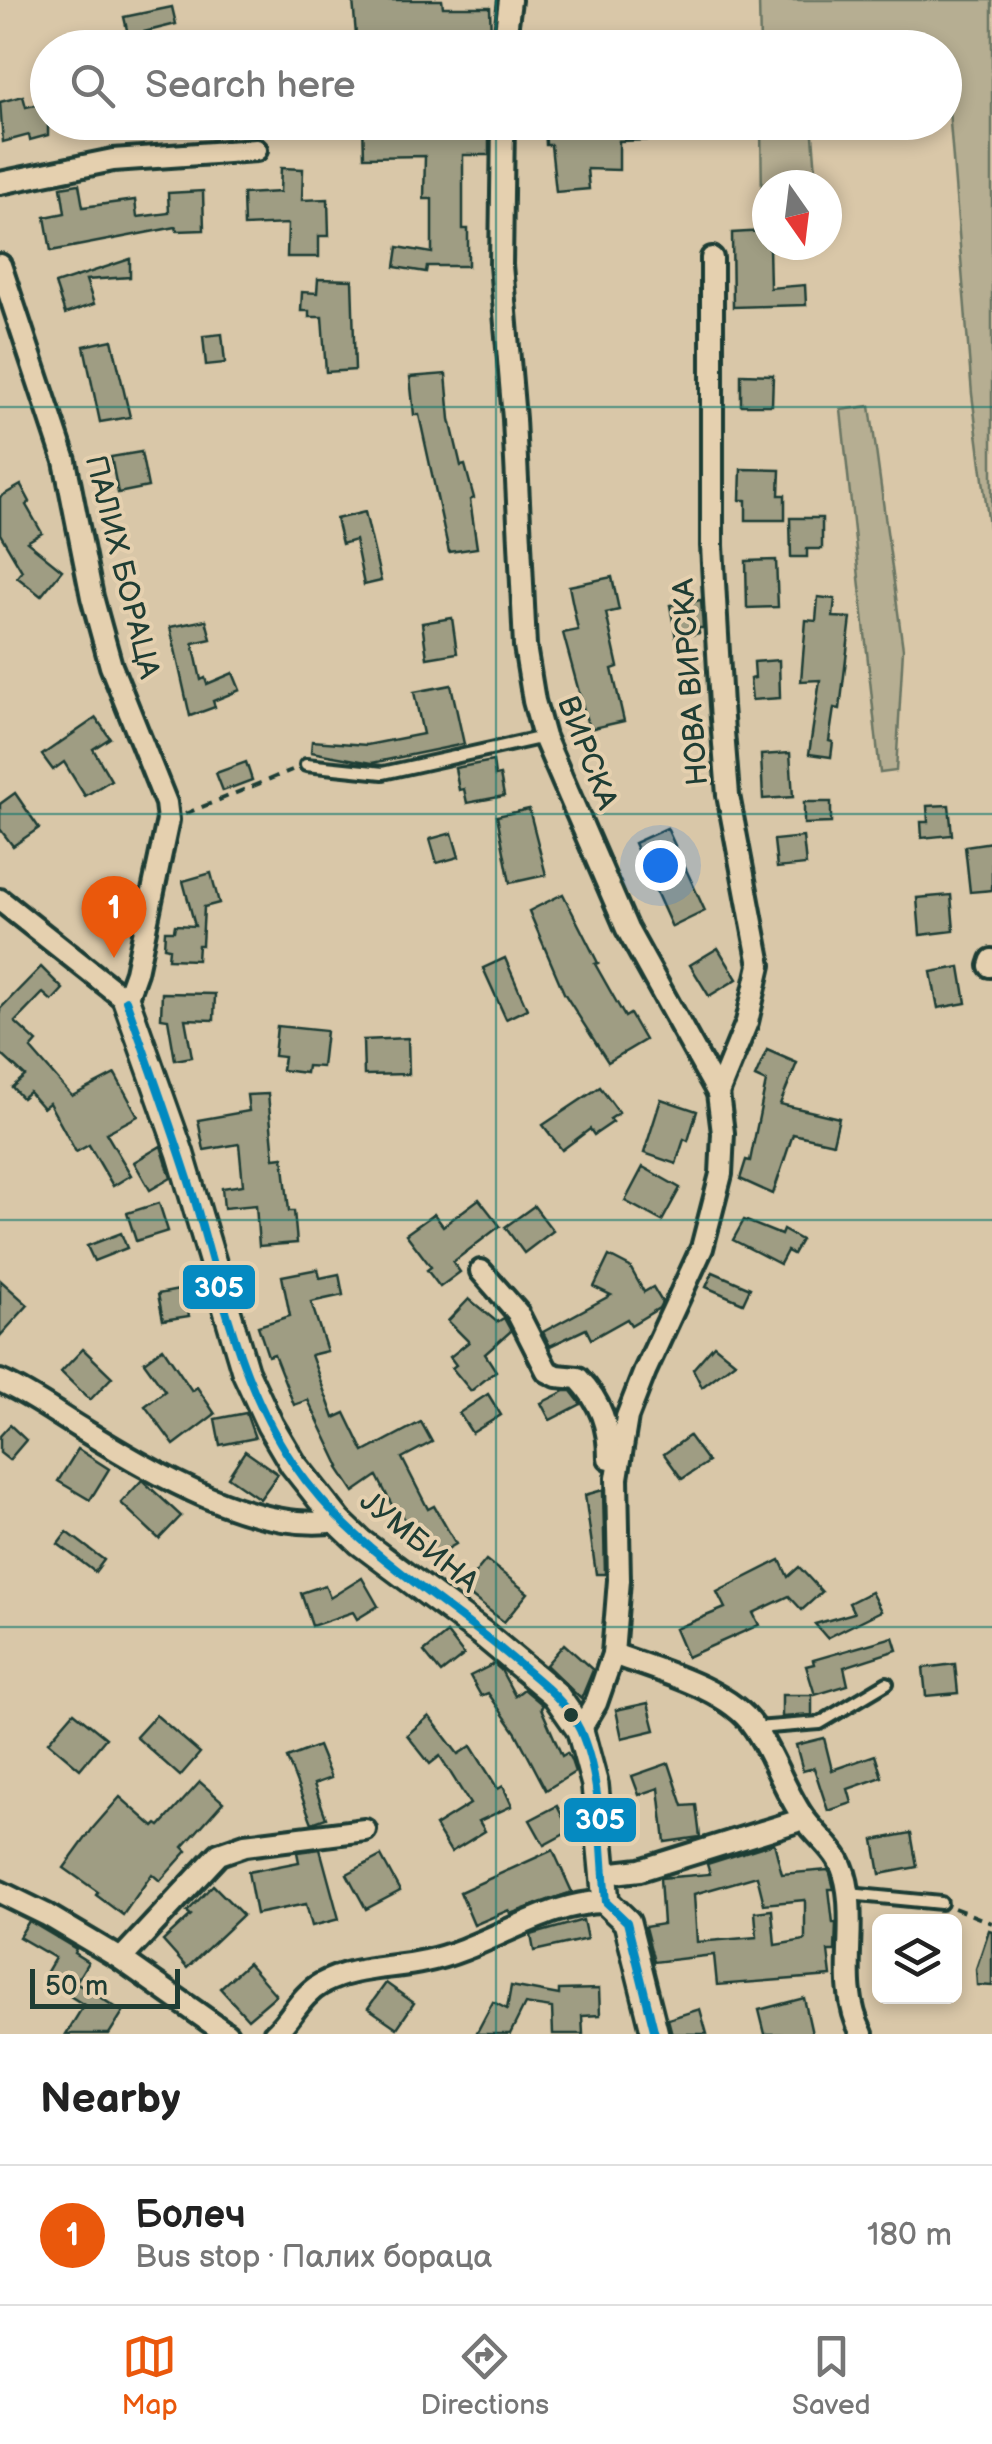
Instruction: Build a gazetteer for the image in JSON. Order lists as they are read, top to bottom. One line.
{"streets":{"street":["ПАЛИХ БОРАЦА","НОВА ВИРСКА","ВИРСКА","ЈУМБИНА"]},"crossings":[["ПАЛИХ БОРАЦА","ЈУМБИНА"],["НОВА ВИРСКА","ВИРСКА"],["ВИРСКА","ЈУМБИНА"]],"lines":["transit line 305"],"scale_bar":"50 m","north":"bottom","page":{"search":"Search here","pins":"1","scale":"50 m","heading":"Nearby","list":[{"mark":"1","name":"Болеч","note":"Bus stop · Палих бораца","value":"180 m"}],"nav":["Map","Directions","Saved"]}}
